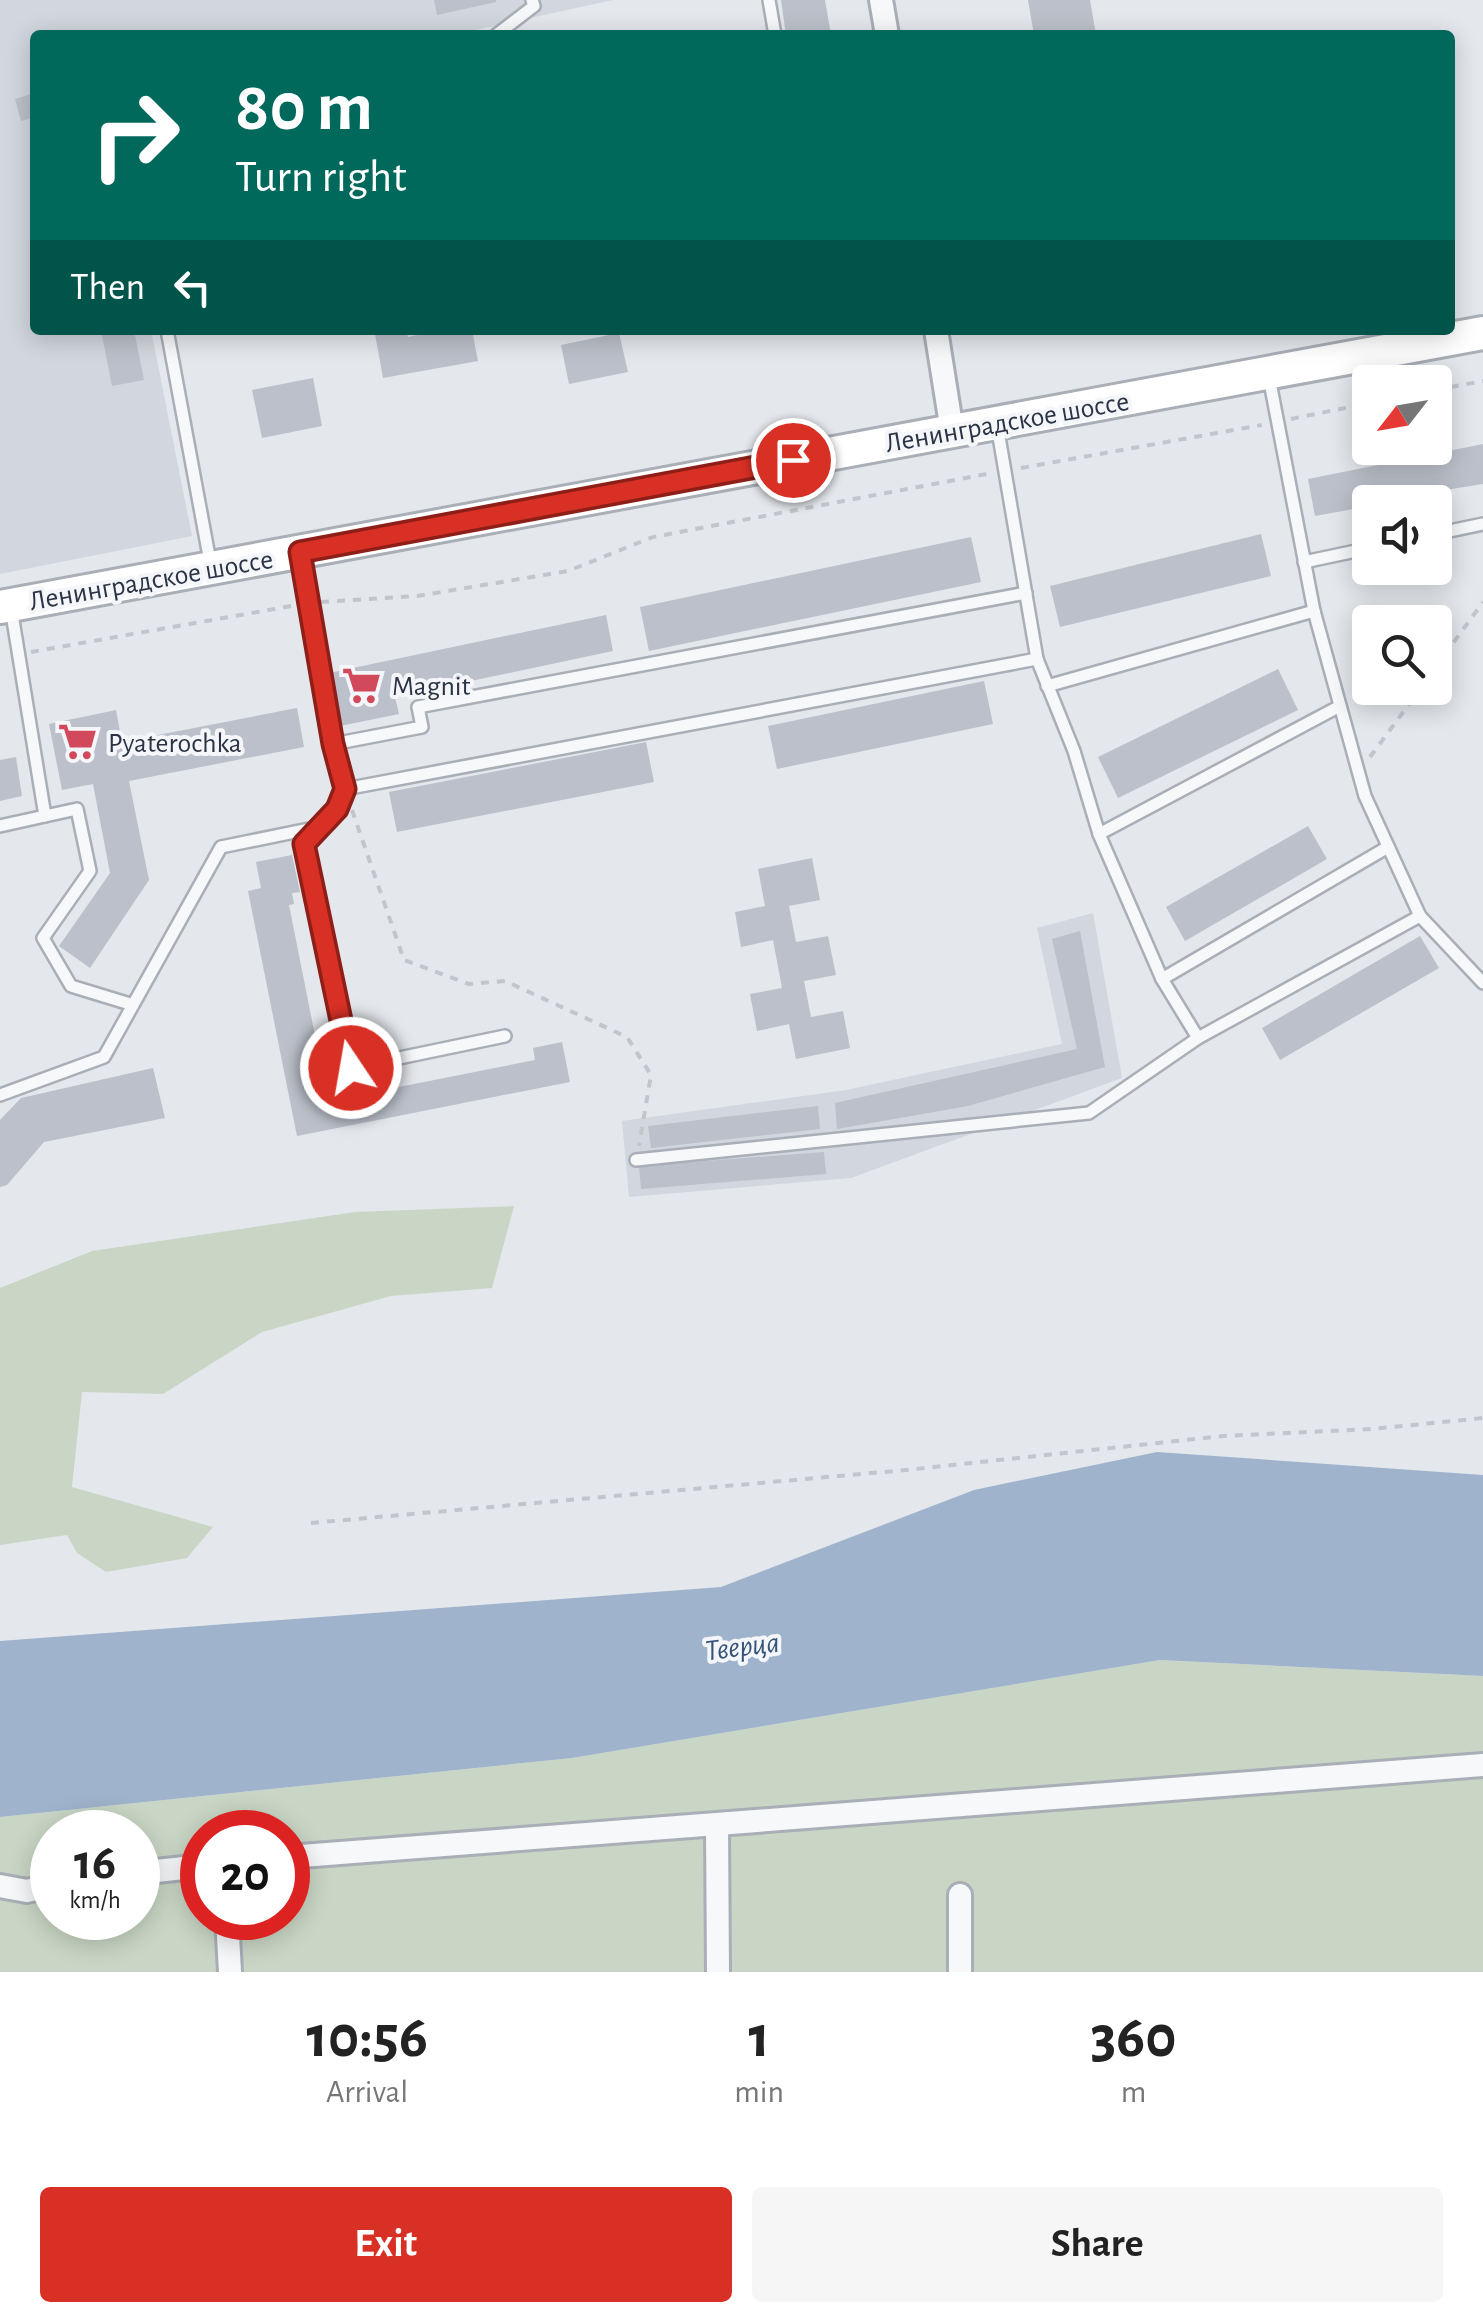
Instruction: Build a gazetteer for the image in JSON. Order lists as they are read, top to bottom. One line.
{"streets":{"main road":["Ленинградское шоссе"]},"water":["Тверца"],"places":{"supermarket":["Magnit","Pyaterochka"]},"north":"bottom left","page":{"turn":["80 m","Turn right"],"then":"Then","speed":"16 km/h","limit":"20","eta":["10:56","Arrival","1","min","360","m"],"buttons":["Exit","Share"]}}
